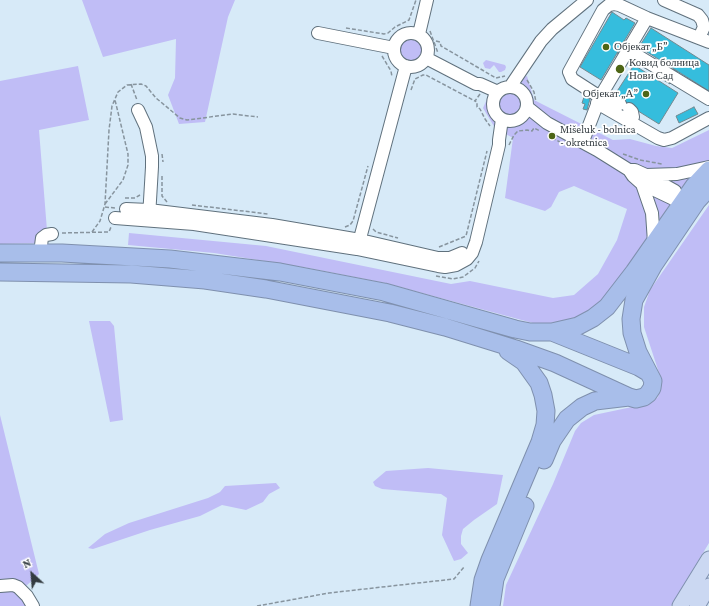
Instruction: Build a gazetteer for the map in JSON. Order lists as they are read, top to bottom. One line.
{"places":["Објекат „Б”","Ковид болница Нови Сад","Објекат „А”","Mišeluk - bolnica - okretnica"],"north":"top left"}
